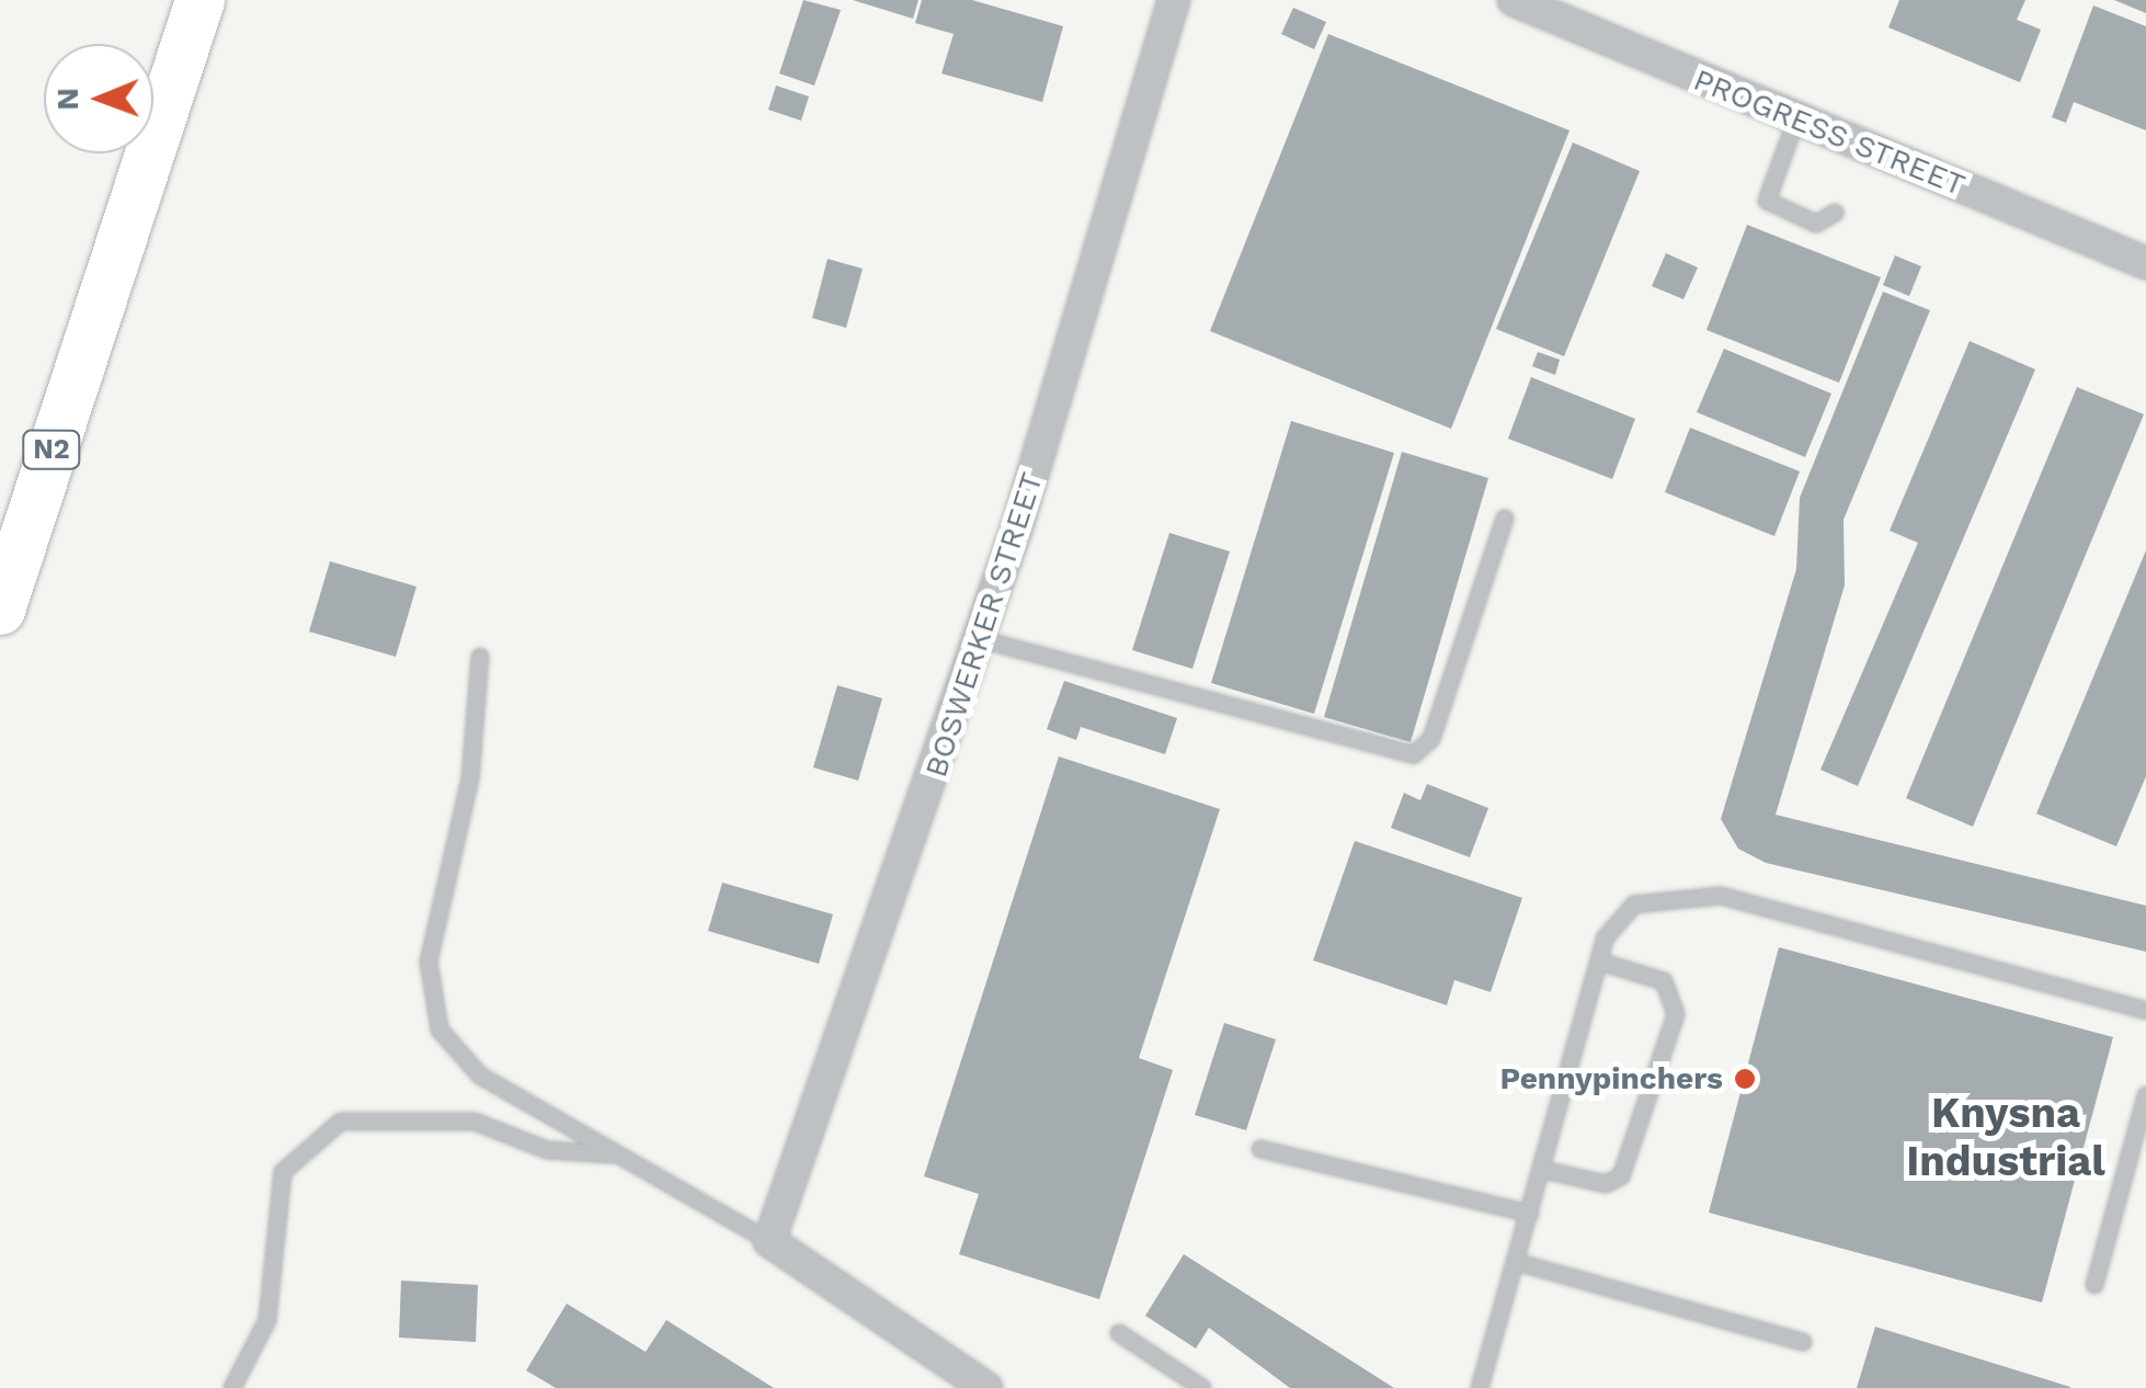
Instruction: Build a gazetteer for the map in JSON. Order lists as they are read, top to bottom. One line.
{"streets":{"highway":["N2"],"street":["PROGRESS STREET","BOSWERKER STREET"]},"districts":["Knysna Industrial"],"places":["Pennypinchers"],"north":"left"}
